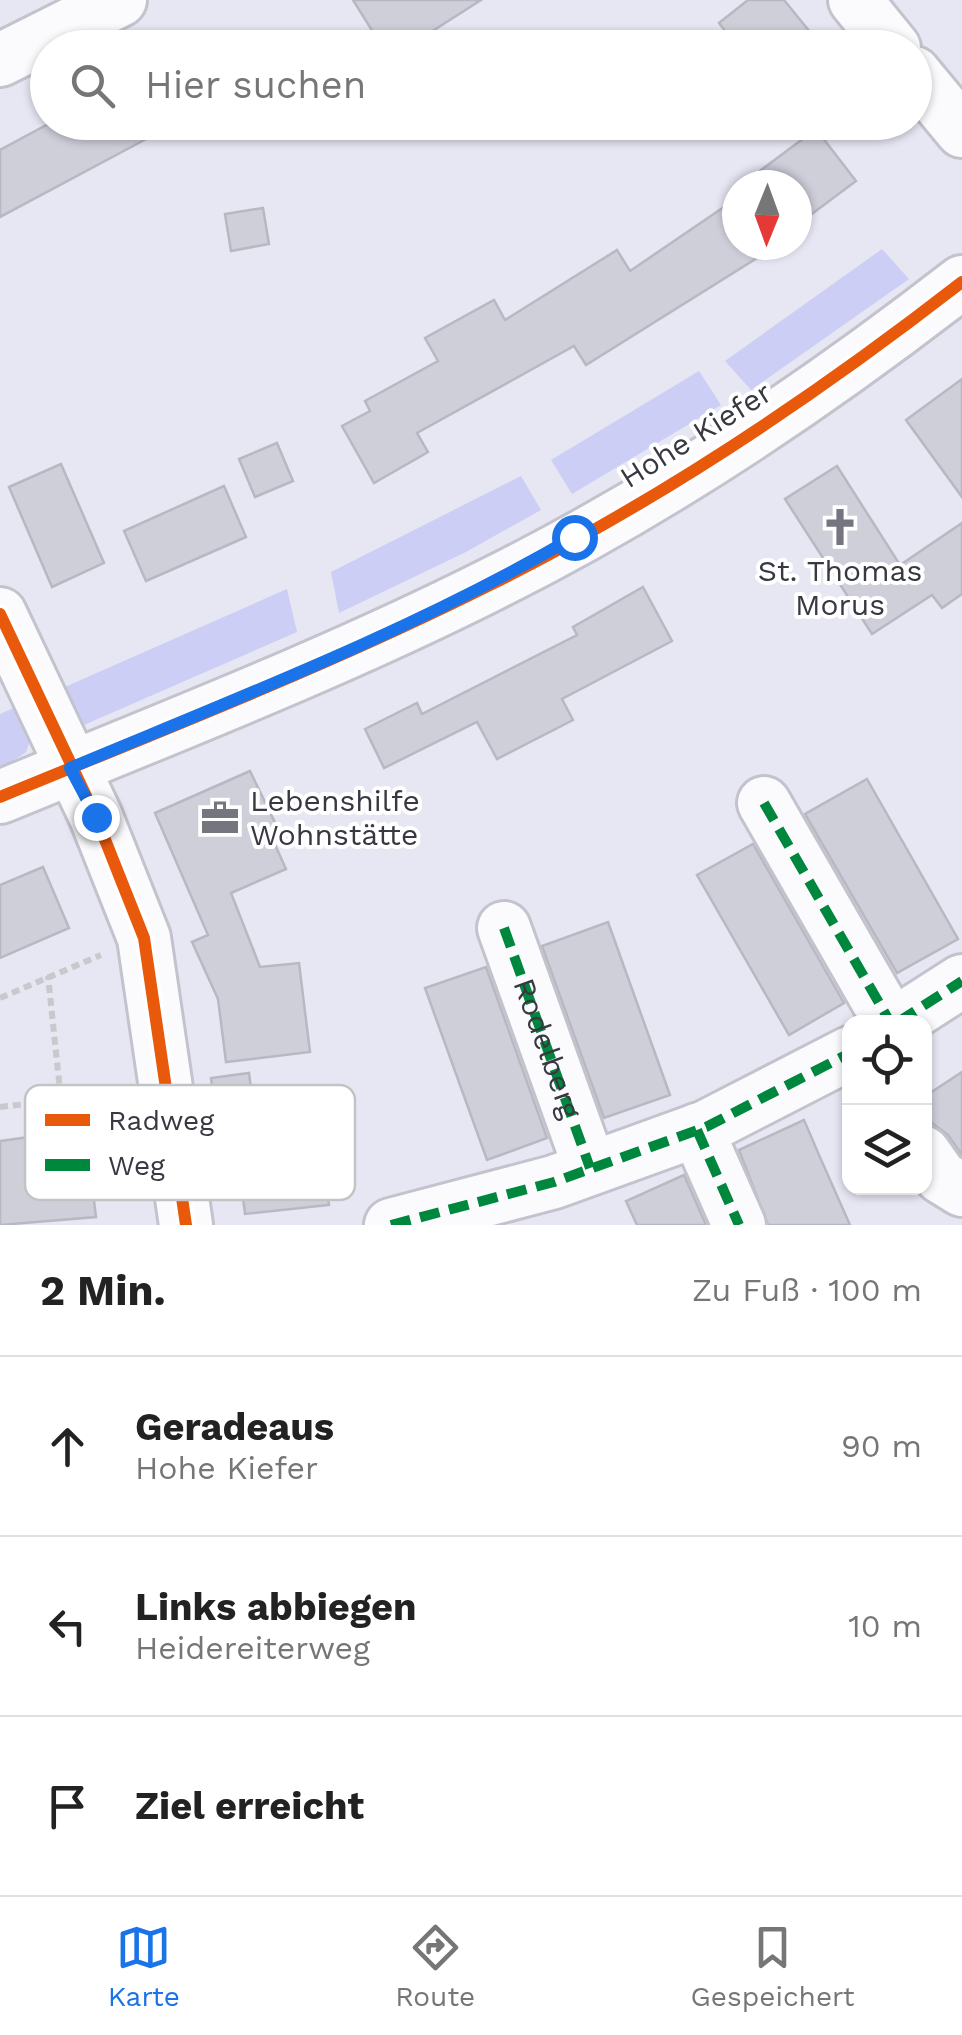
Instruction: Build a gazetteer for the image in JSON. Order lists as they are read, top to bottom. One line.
{"streets":{"street":["Hohe Kiefer","Rodelberg"]},"places":{"church":["St. Thomas Morus"],"office":["Lebenshilfe Wohnstätte"]},"legend":["Radweg","Weg"],"north":"bottom","page":{"search":"Hier suchen","heading":["2 Min.","Zu Fuß · 100 m"],"list":[["Geradeaus","Hohe Kiefer","90 m"],["Links abbiegen","Heidereiterweg","10 m"],"Ziel erreicht"],"nav":["Karte","Route","Gespeichert"]}}
